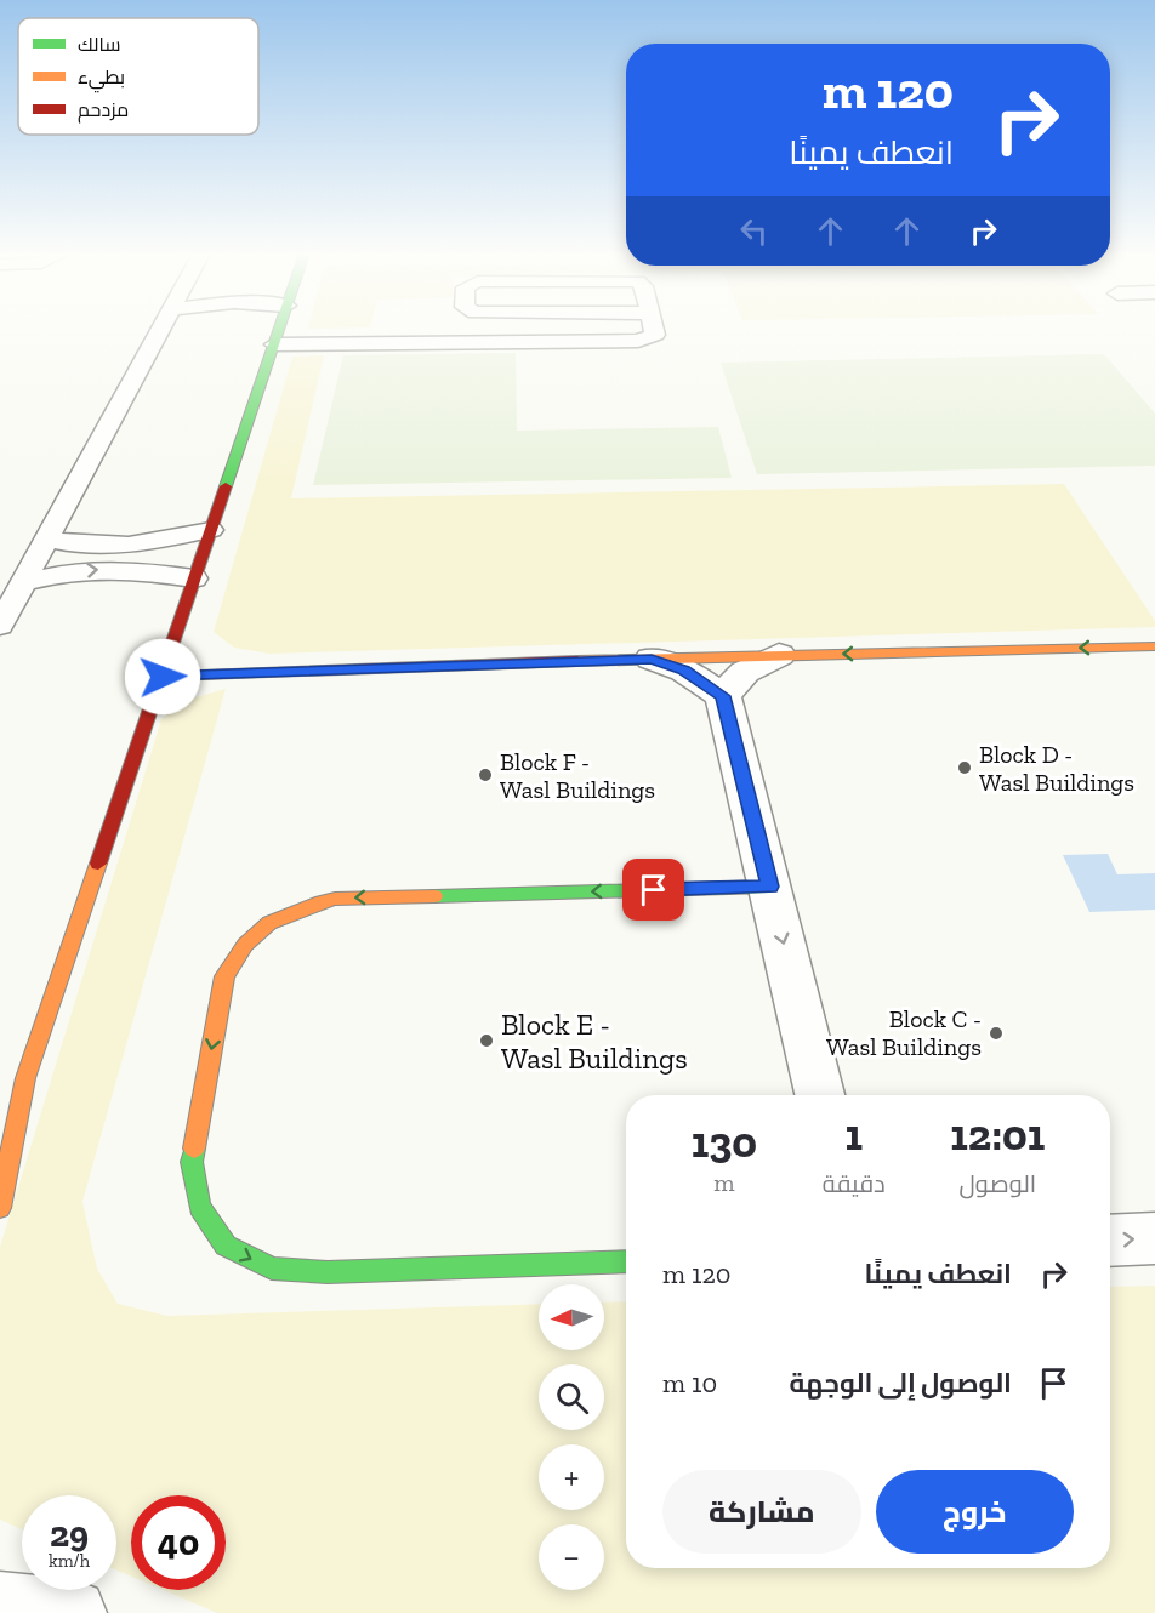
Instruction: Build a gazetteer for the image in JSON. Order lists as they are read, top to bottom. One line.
{"places":["Block D - Wasl Buildings","Block F - Wasl Buildings","Block C - Wasl Buildings","Block E - Wasl Buildings"],"legend":["سالك","بطيء","مزدحم"],"north":"left","page":{"turn":["120 m","انعطف يمينًا"],"eta":["12:01","الوصول","1","دقيقة","130","m"],"list":[{"name":"انعطف يمينًا","value":"120 m"},{"name":"الوصول إلى الوجهة","value":"10 m"}],"map_buttons":["+","−"],"buttons":["خروج","مشاركة"],"speed":"29 km/h","limit":"40"}}
